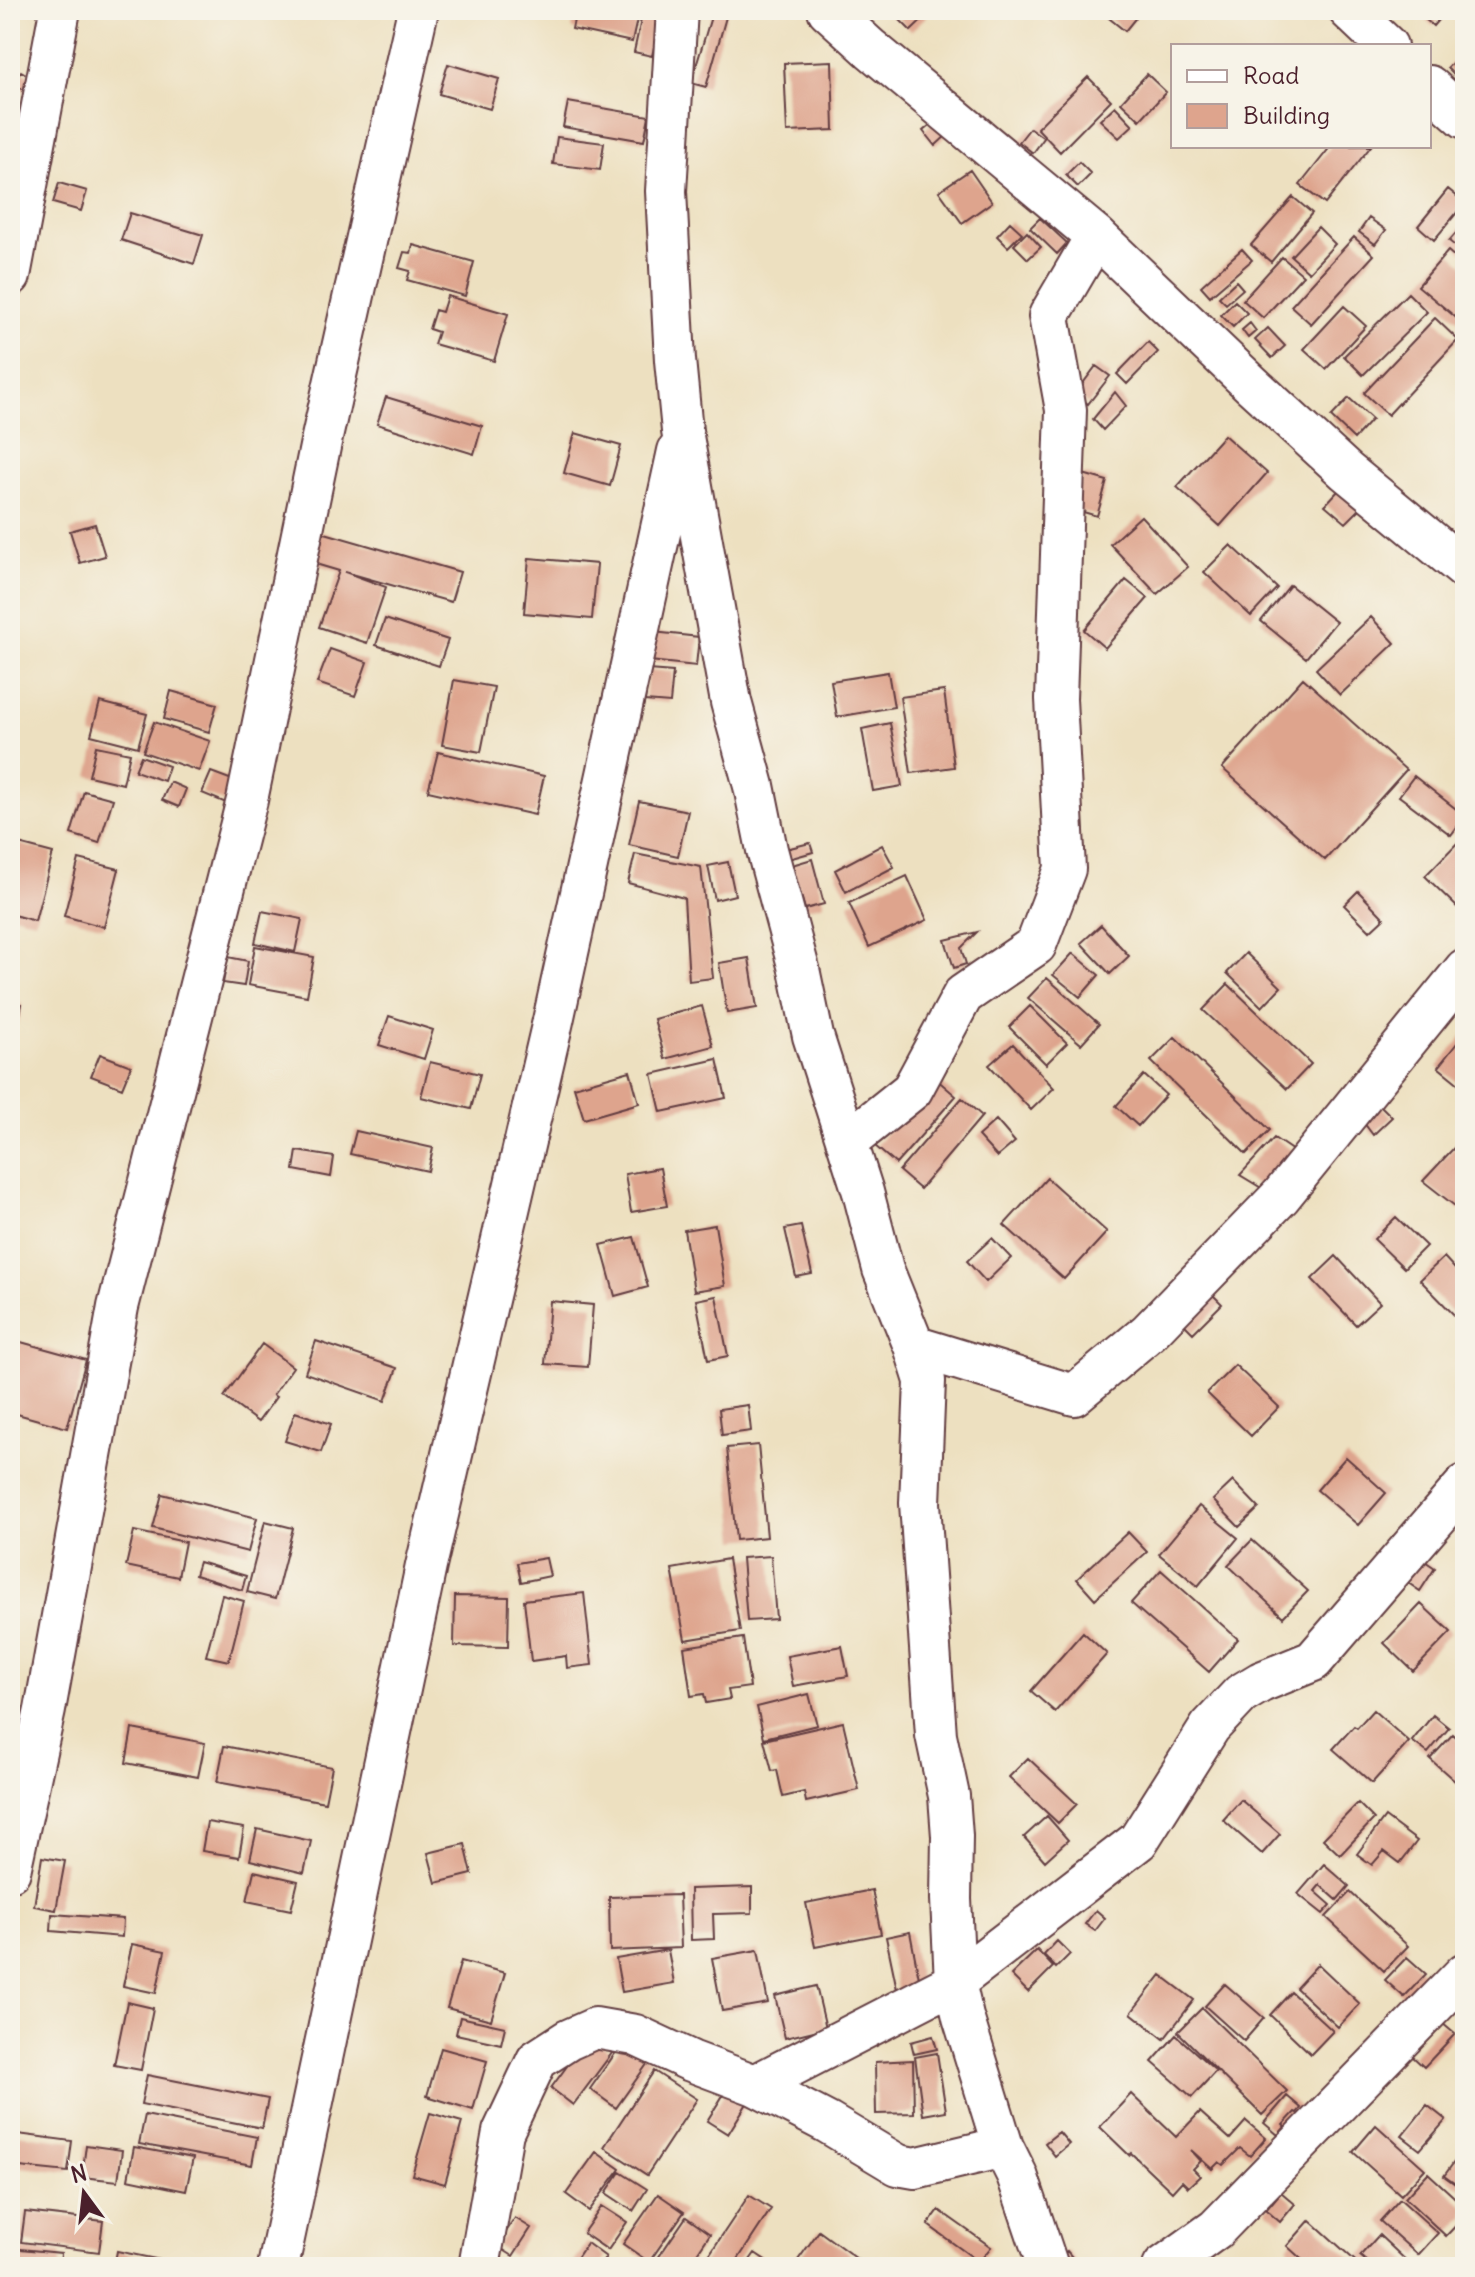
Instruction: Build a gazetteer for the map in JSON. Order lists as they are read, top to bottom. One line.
{"legend":["Road","Building"],"north":"top"}
